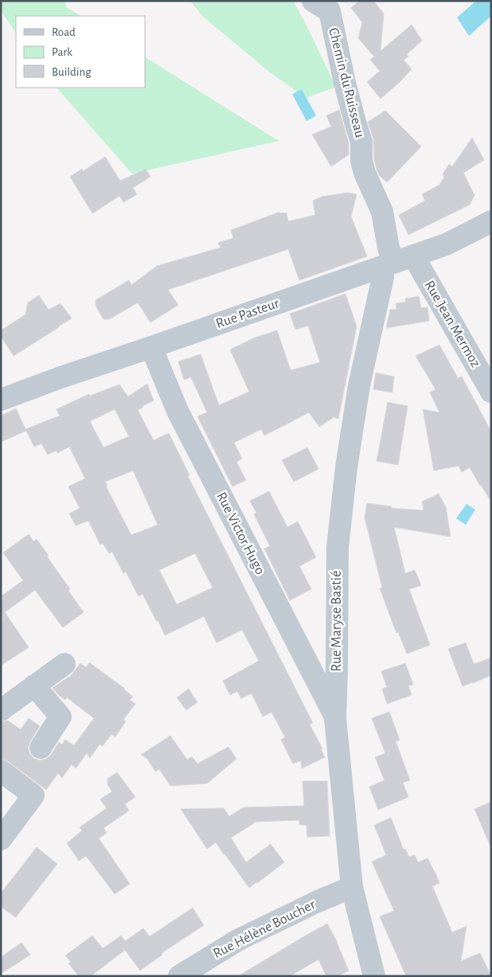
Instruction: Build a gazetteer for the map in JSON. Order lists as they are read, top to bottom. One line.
{"streets":{"street":["Chemin du Ruisseau","Rue Pasteur","Rue Jean Mermoz","Rue Victor Hugo","Rue Maryse Bastié","Rue Hélène Boucher"]},"crossings":[["Chemin du Ruisseau","Rue Pasteur"],["Chemin du Ruisseau","Rue Jean Mermoz"],["Chemin du Ruisseau","Rue Maryse Bastié"],["Rue Pasteur","Rue Jean Mermoz"],["Rue Pasteur","Rue Victor Hugo"],["Rue Pasteur","Rue Maryse Bastié"],["Rue Jean Mermoz","Rue Maryse Bastié"],["Rue Victor Hugo","Rue Maryse Bastié"],["Rue Maryse Bastié","Rue Hélène Boucher"]],"legend":["Road","Park","Building"]}
